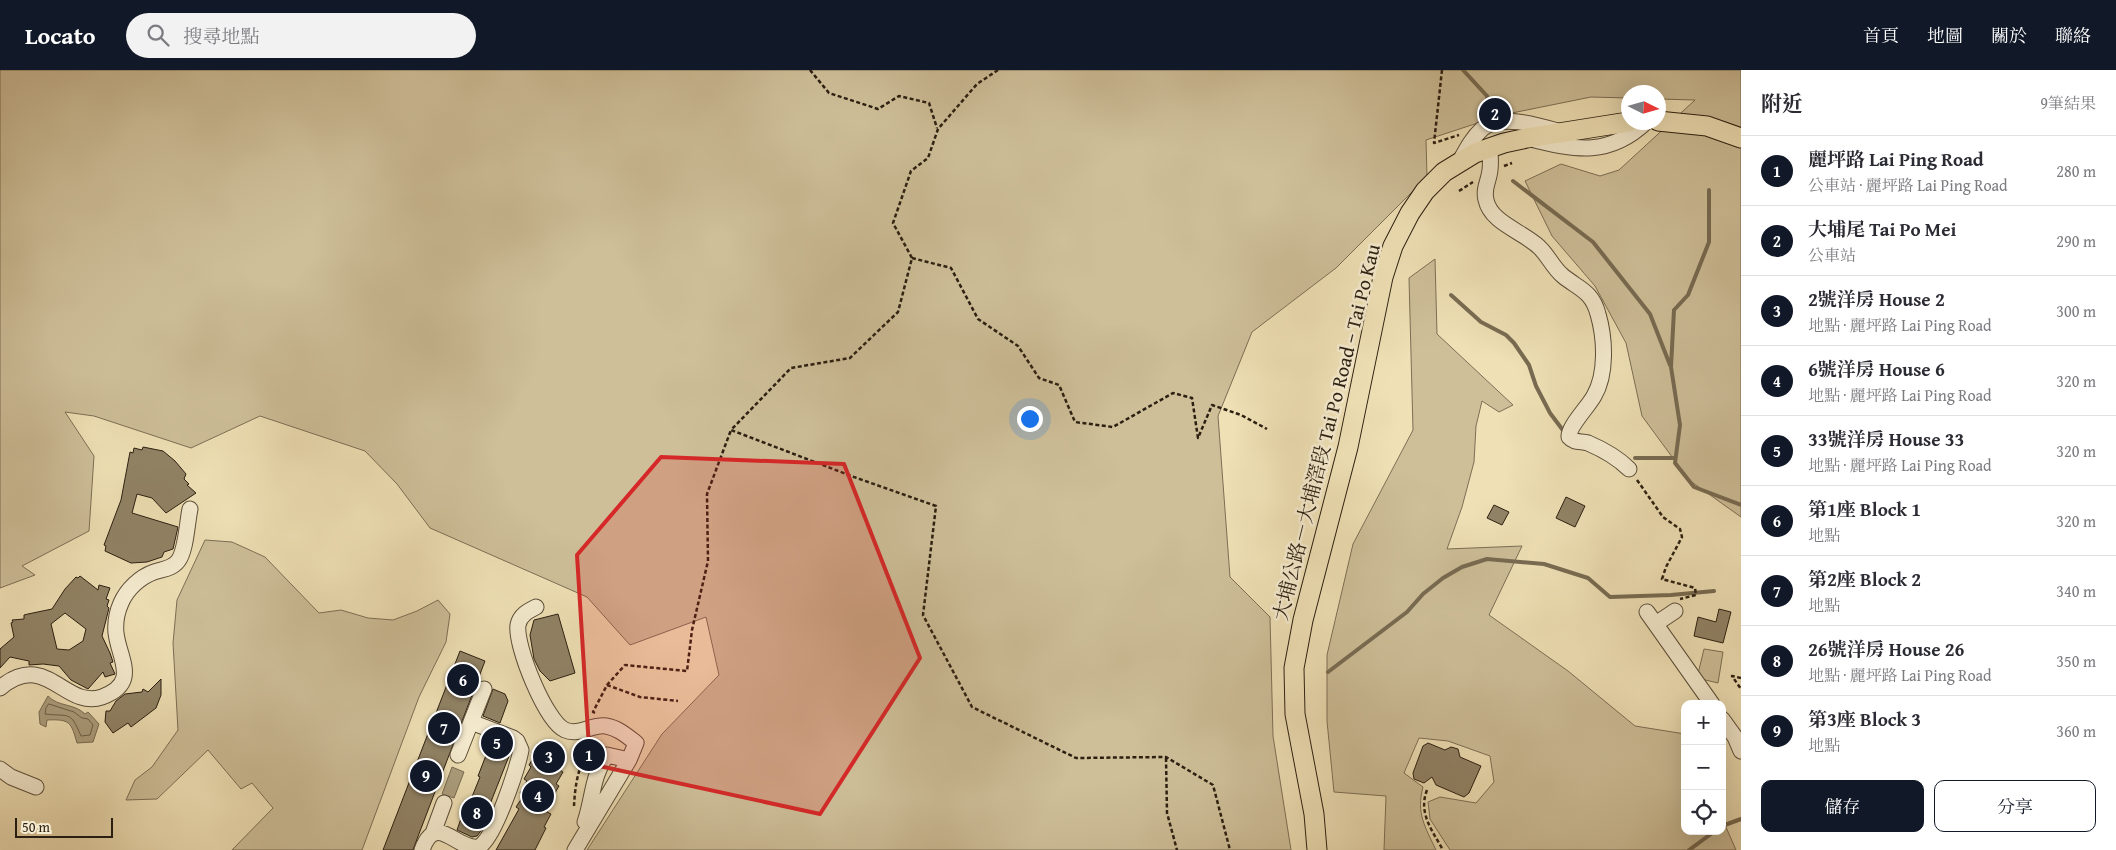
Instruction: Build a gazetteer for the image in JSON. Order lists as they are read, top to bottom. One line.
{"streets":{"main road":["大埔公路－大埔滘段 Tai Po Road – Tai Po Kau"]},"scale_bar":"50 m","north":"right","page":{"header":"Locato","search":"搜尋地點","nav":["首頁","地圖","關於","聯絡"],"heading":["附近","9筆結果"],"pins":["2","6","7","5","1","3","9","4","8"],"list":[{"mark":"1","name":"麗坪路 Lai Ping Road","note":"公車站 · 麗坪路 Lai Ping Road","value":"280 m"},{"mark":"2","name":"大埔尾 Tai Po Mei","note":"公車站","value":"290 m"},{"mark":"3","name":"2號洋房 House 2","note":"地點 · 麗坪路 Lai Ping Road","value":"300 m"},{"mark":"4","name":"6號洋房 House 6","note":"地點 · 麗坪路 Lai Ping Road","value":"320 m"},{"mark":"5","name":"33號洋房 House 33","note":"地點 · 麗坪路 Lai Ping Road","value":"320 m"},{"mark":"6","name":"第1座 Block 1","note":"地點","value":"320 m"},{"mark":"7","name":"第2座 Block 2","note":"地點","value":"340 m"},{"mark":"8","name":"26號洋房 House 26","note":"地點 · 麗坪路 Lai Ping Road","value":"350 m"},{"mark":"9","name":"第3座 Block 3","note":"地點","value":"360 m"}],"map_buttons":["+","−"],"buttons":["儲存","分享"],"scale":"50 m"}}
